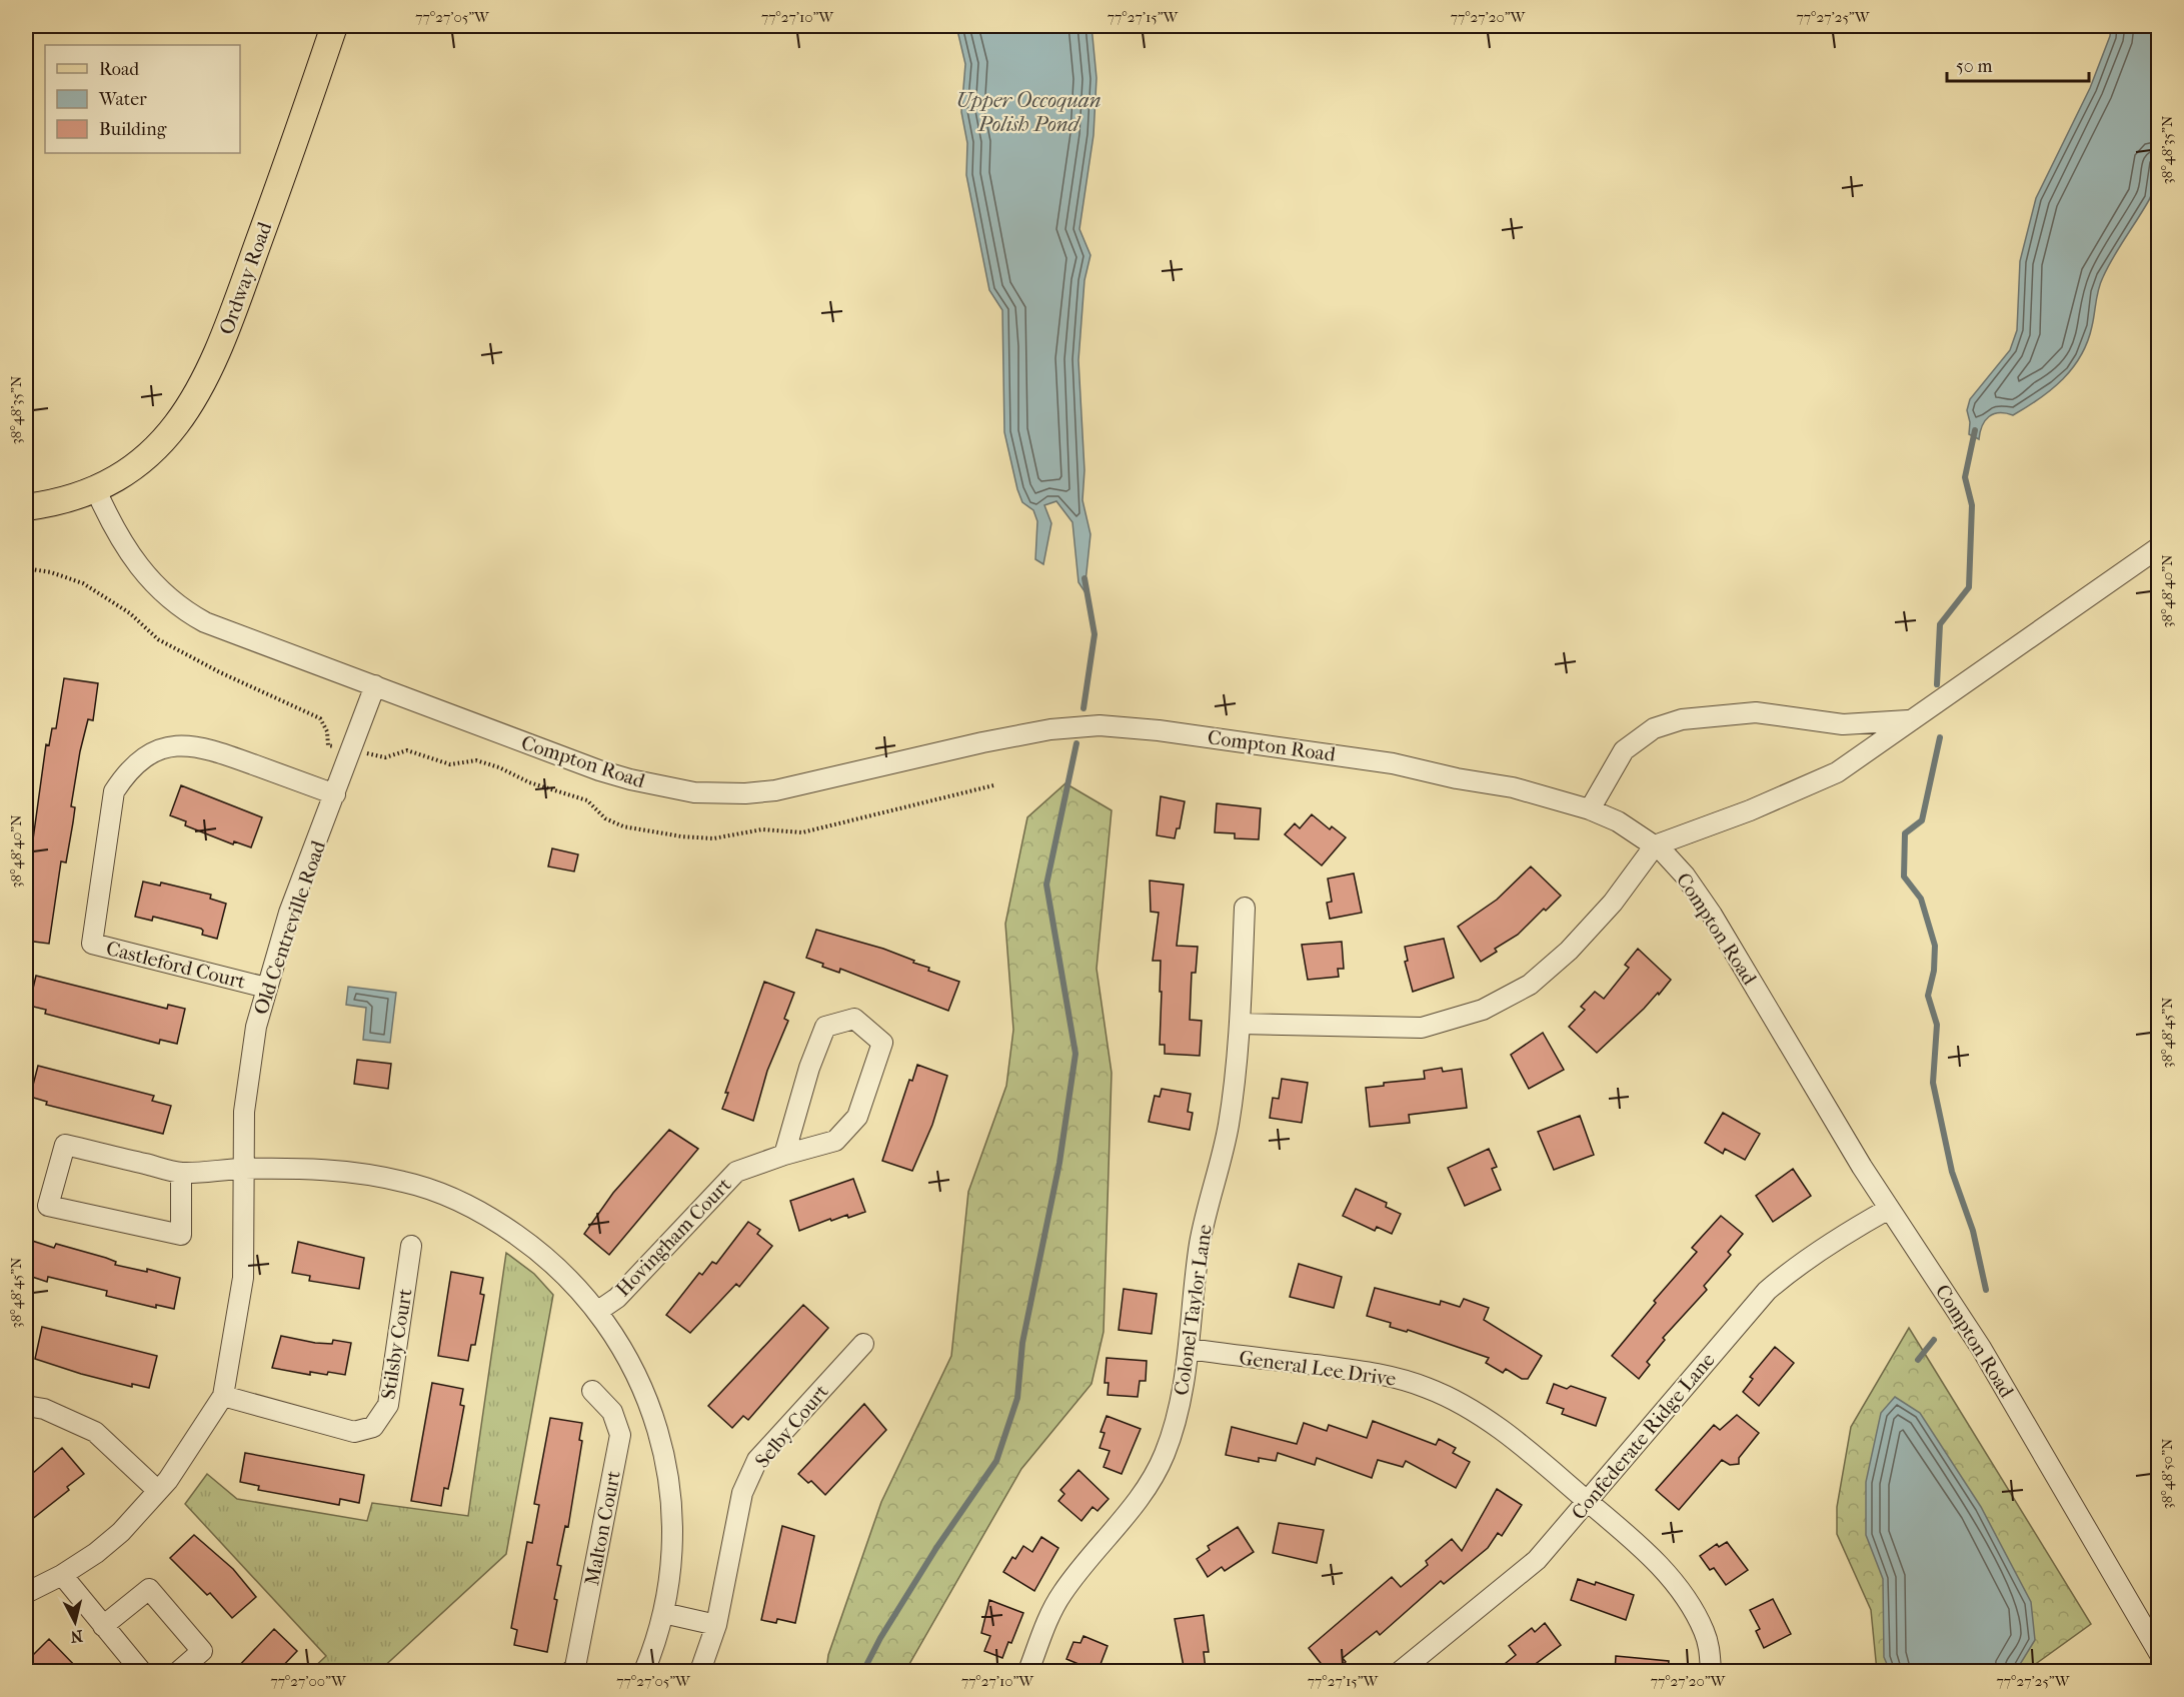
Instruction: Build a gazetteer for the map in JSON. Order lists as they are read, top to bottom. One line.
{"streets":{"main road":["Ordway Road"],"street":["Compton Road","Old Centreville Road","Castleford Court","Hovingham Court","Colonel Taylor Lane","Stilsby Court","General Lee Drive","Selby Court","Confederate Ridge Lane","Malton Court"]},"crossings":[["Ordway Road","Compton Road"],["Compton Road","Old Centreville Road"],["Compton Road","Confederate Ridge Lane"],["Old Centreville Road","Castleford Court"],["Old Centreville Road","Stilsby Court"],["Colonel Taylor Lane","General Lee Drive"],["General Lee Drive","Confederate Ridge Lane"]],"water":["Upper Occoquan Polish Pond"],"legend":["Road","Water","Building"],"scale_bar":"50 m","north":"bottom","coordinates":["77°27'05\"W","77°27'10\"W","77°27'15\"W","77°27'20\"W","77°27'25\"W","38°48'35\"N","38°48'40\"N","38°48'45\"N","38°48'50\"N","77°27'00\"W"]}
